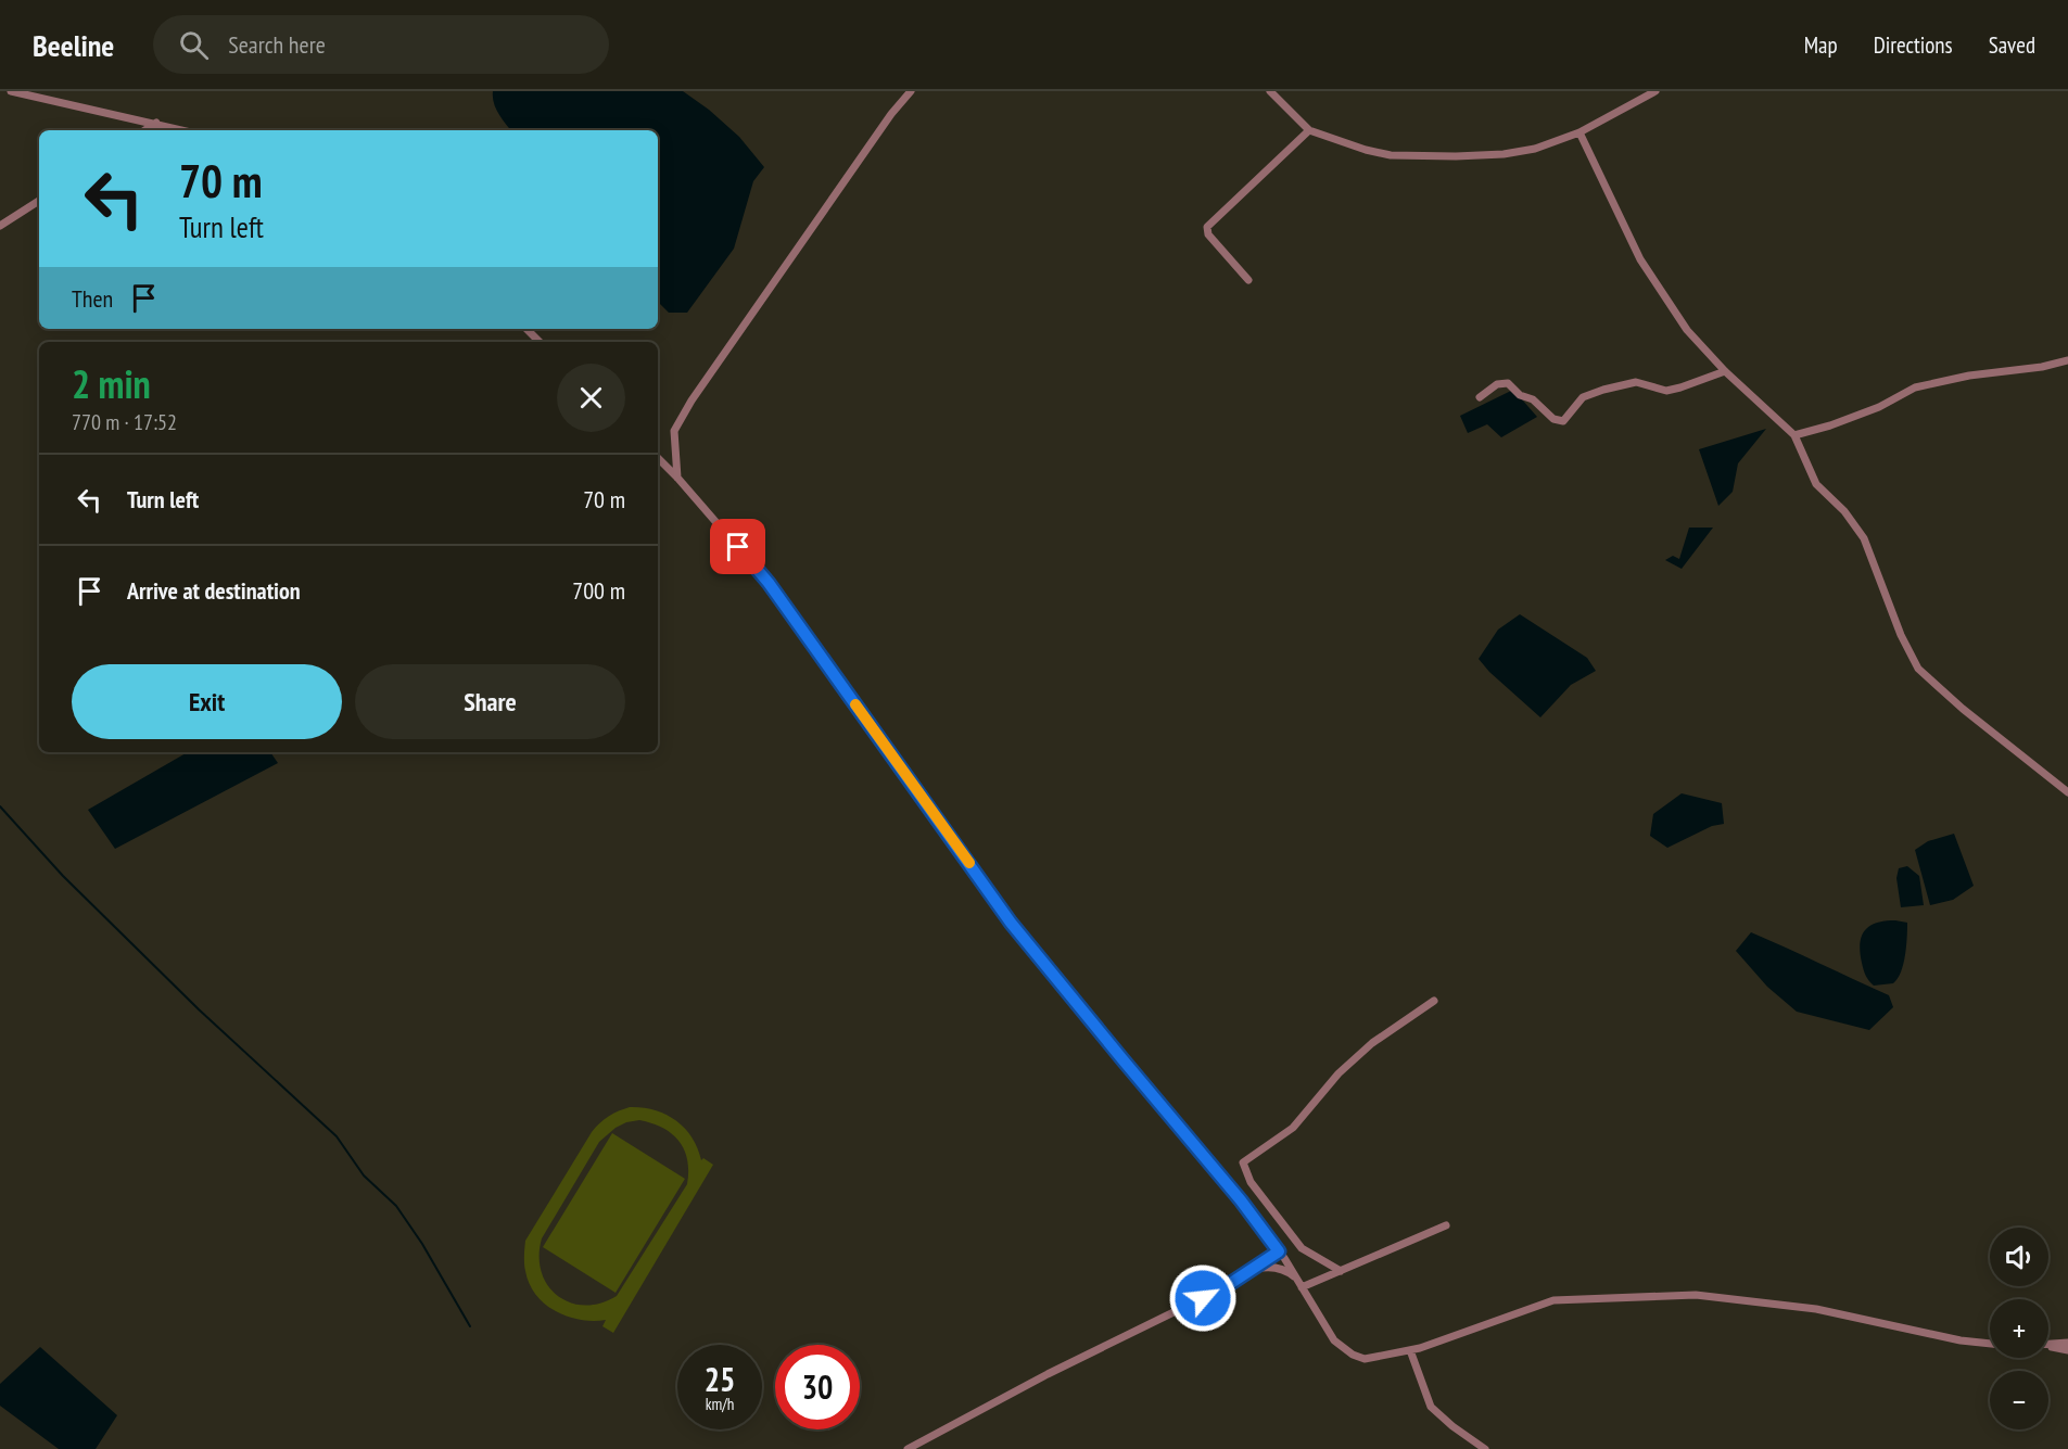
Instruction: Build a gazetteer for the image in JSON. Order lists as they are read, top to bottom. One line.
{"page":{"header":"Beeline","search":"Search here","nav":["Map","Directions","Saved"],"turn":["70 m","Turn left"],"then":"Then","heading":["2 min","770 m · 17:52"],"list":[{"name":"Turn left","value":"70 m"},{"name":"Arrive at destination","value":"700 m"}],"buttons":["Exit","Share"],"map_buttons":["+","−"],"speed":"25 km/h","limit":"30"}}
